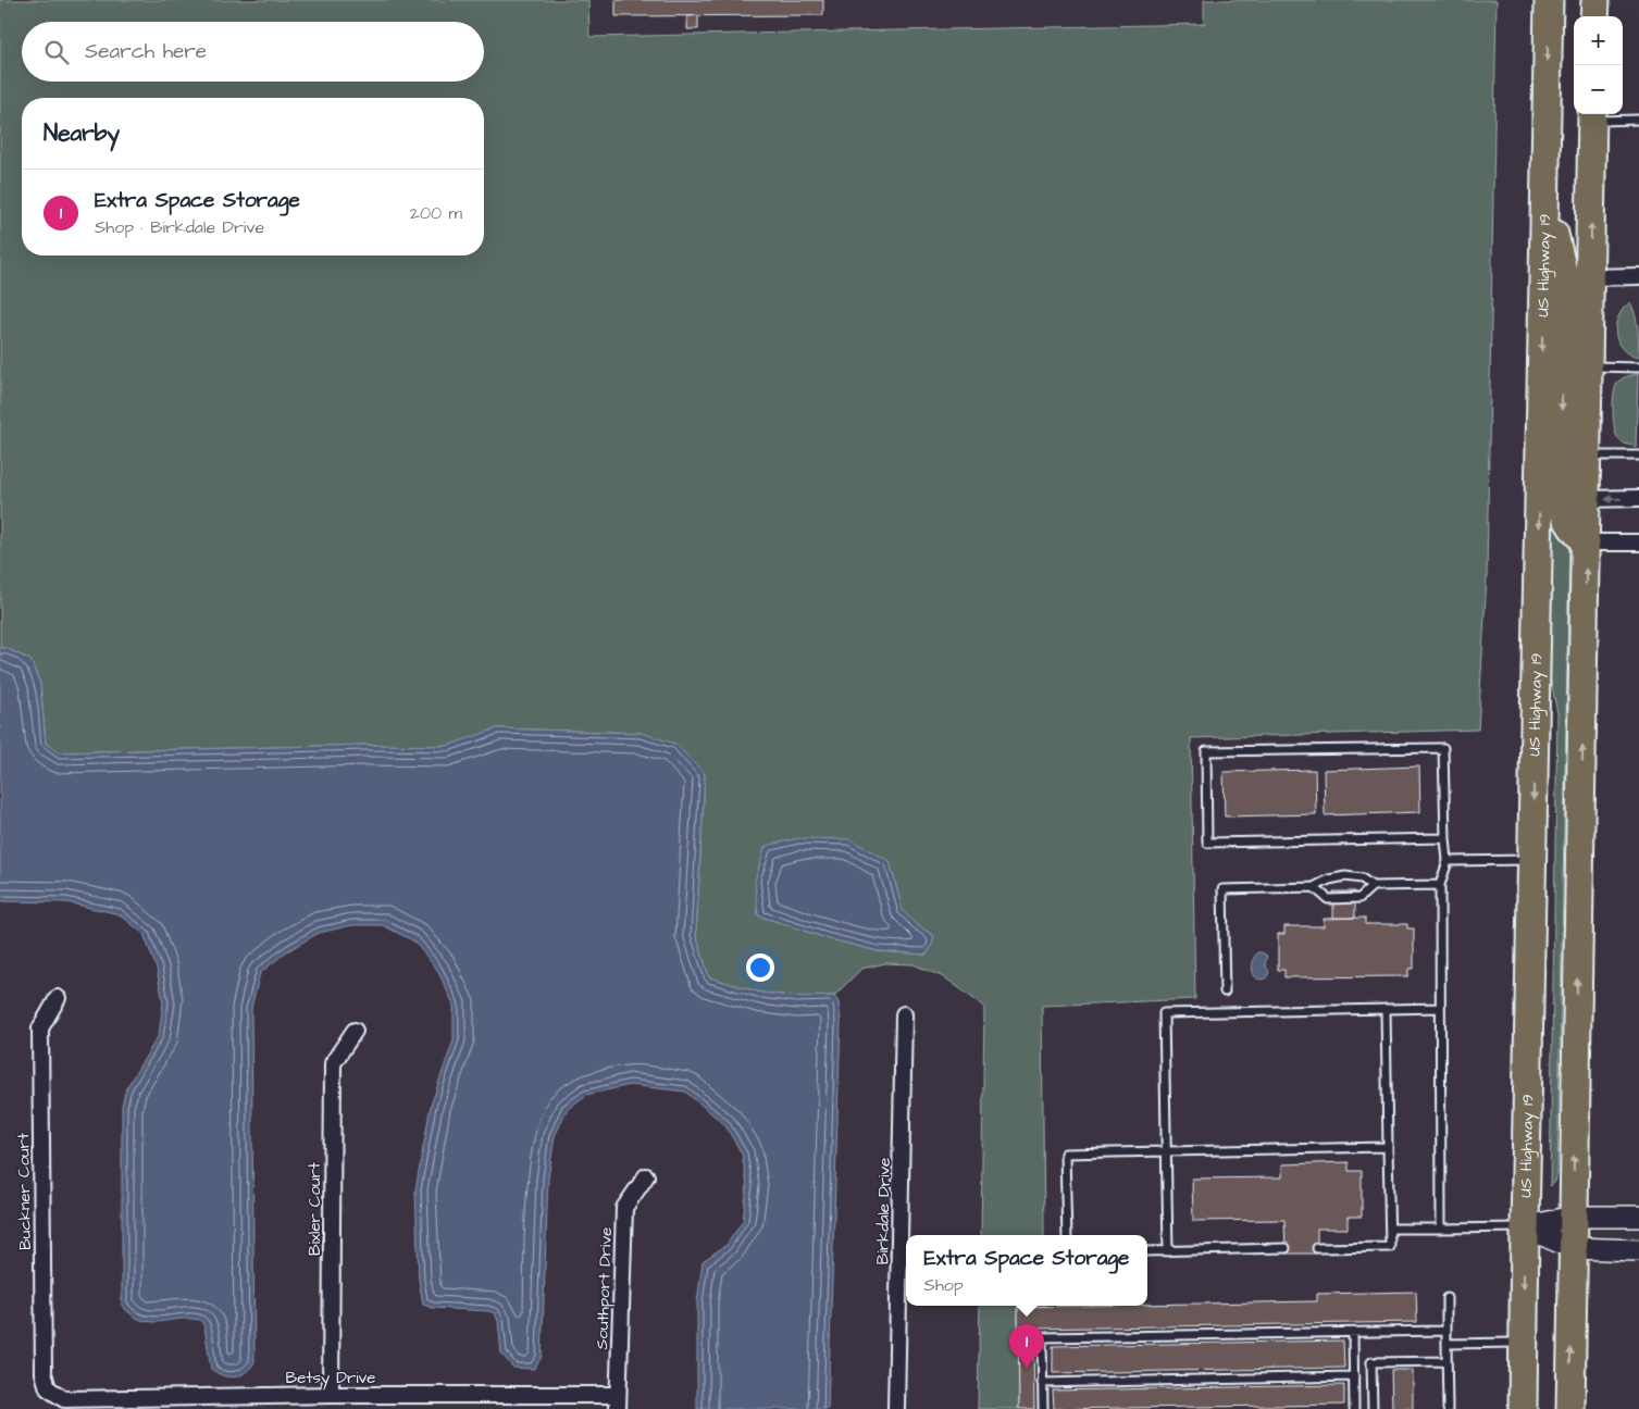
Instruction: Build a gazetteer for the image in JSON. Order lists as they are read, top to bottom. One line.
{"streets":{"highway":["US Highway 19"],"street":["Buckner Court","Bixler Court","Birkdale Drive","Southport Drive","Betsy Drive"]},"crossings":[["Buckner Court","Betsy Drive"],["Bixler Court","Betsy Drive"],["Southport Drive","Betsy Drive"]],"page":{"map_buttons":["+","−"],"search":"Search here","heading":"Nearby","list":[{"mark":"1","name":"Extra Space Storage","note":"Shop · Birkdale Drive","value":"200 m"}],"popup":["Extra Space Storage","Shop"],"pins":"1"}}
